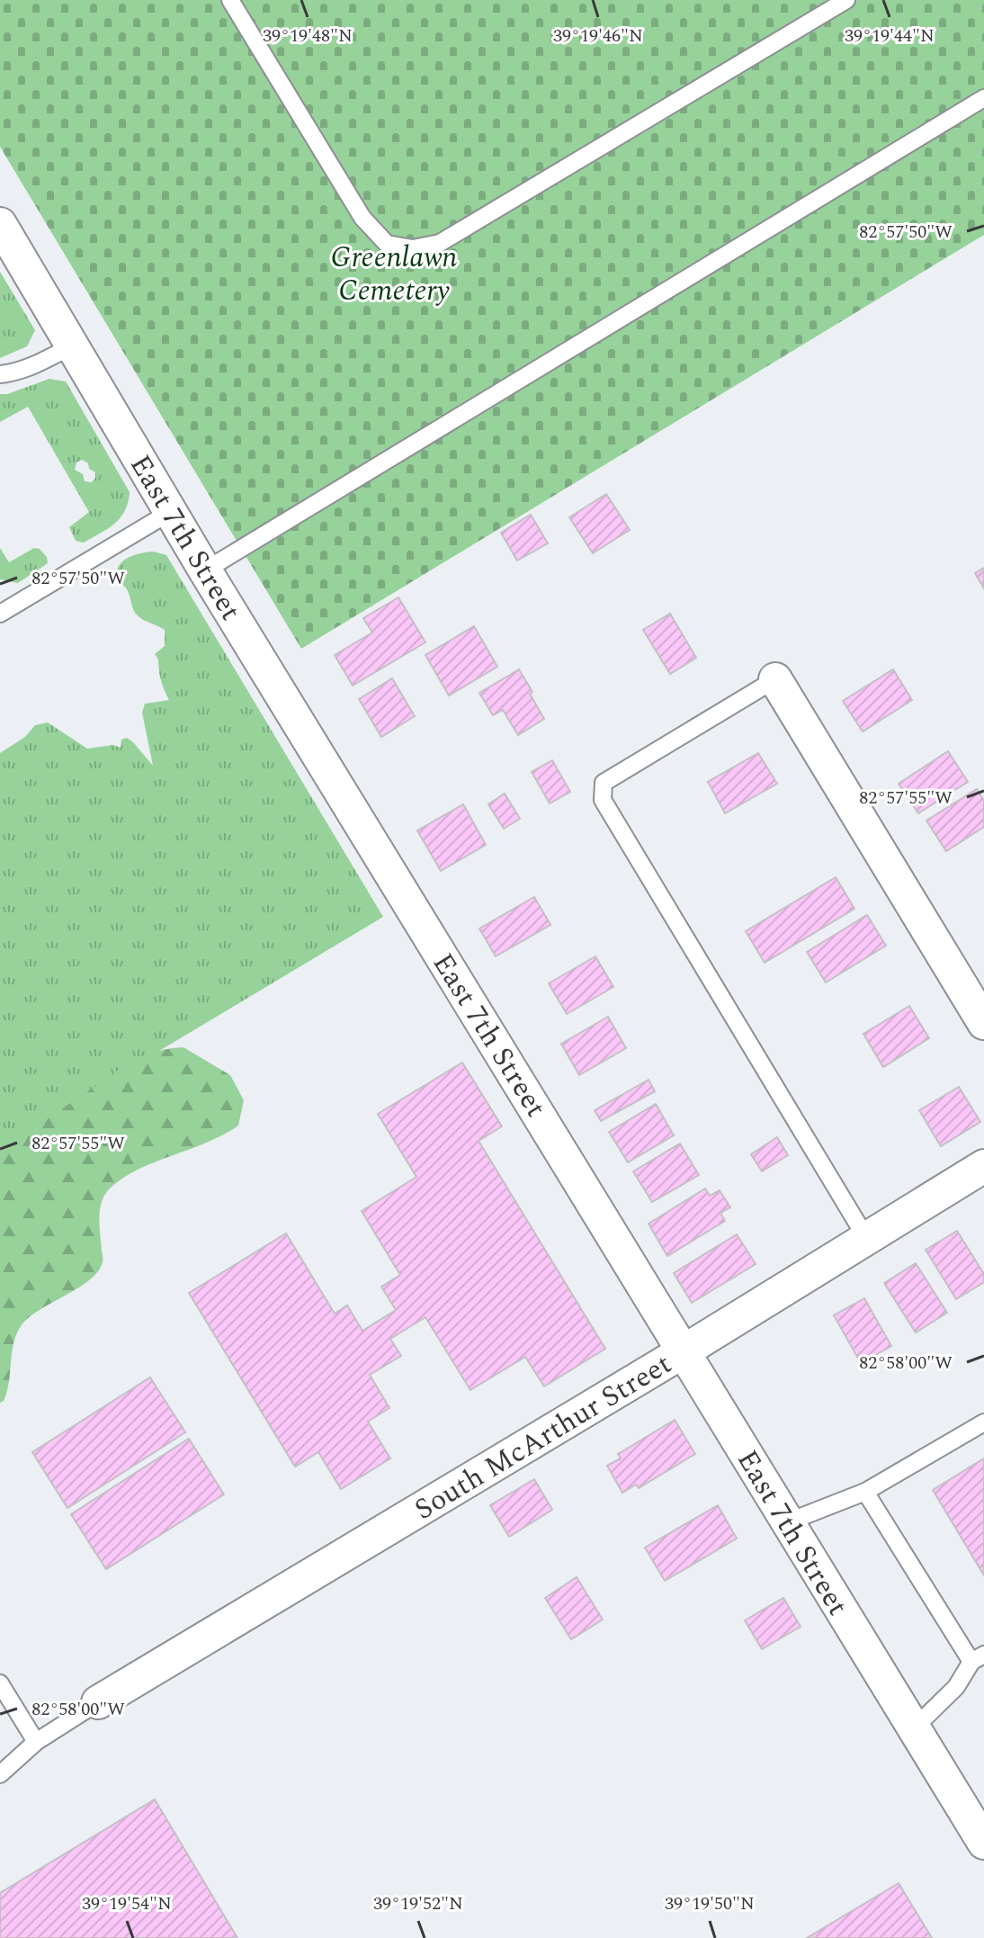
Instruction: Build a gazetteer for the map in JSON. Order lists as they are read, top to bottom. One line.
{"streets":{"street":["East 7th Street","South McArthur Street"]},"crossings":[["East 7th Street","South McArthur Street"]],"parks":["Greenlawn Cemetery"],"coordinates":["39°19'48\"N","39°19'46\"N","39°19'44\"N","82°57'50\"W","82°57'55\"W","82°58'00\"W","39°19'54\"N","39°19'52\"N","39°19'50\"N"]}
